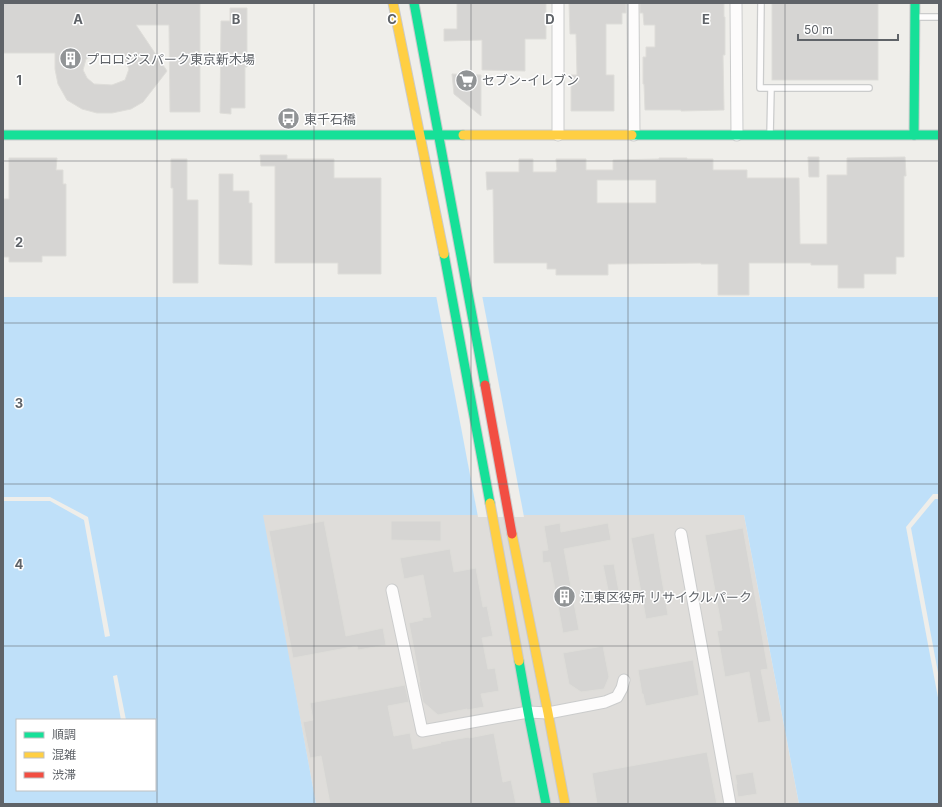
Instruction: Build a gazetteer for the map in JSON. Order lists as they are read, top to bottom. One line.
{"places":{"building":["プロロジスパーク東京新木場","江東区役所 リサイクルパーク"],"supermarket":["セブン-イレブン"],"bus stop":["東千石橋"]},"legend":["順調","混雑","渋滞"],"scale_bar":"50 m","grid":{"columns":["A","B","C","D","E"],"rows":["1","2","3","4"]}}
